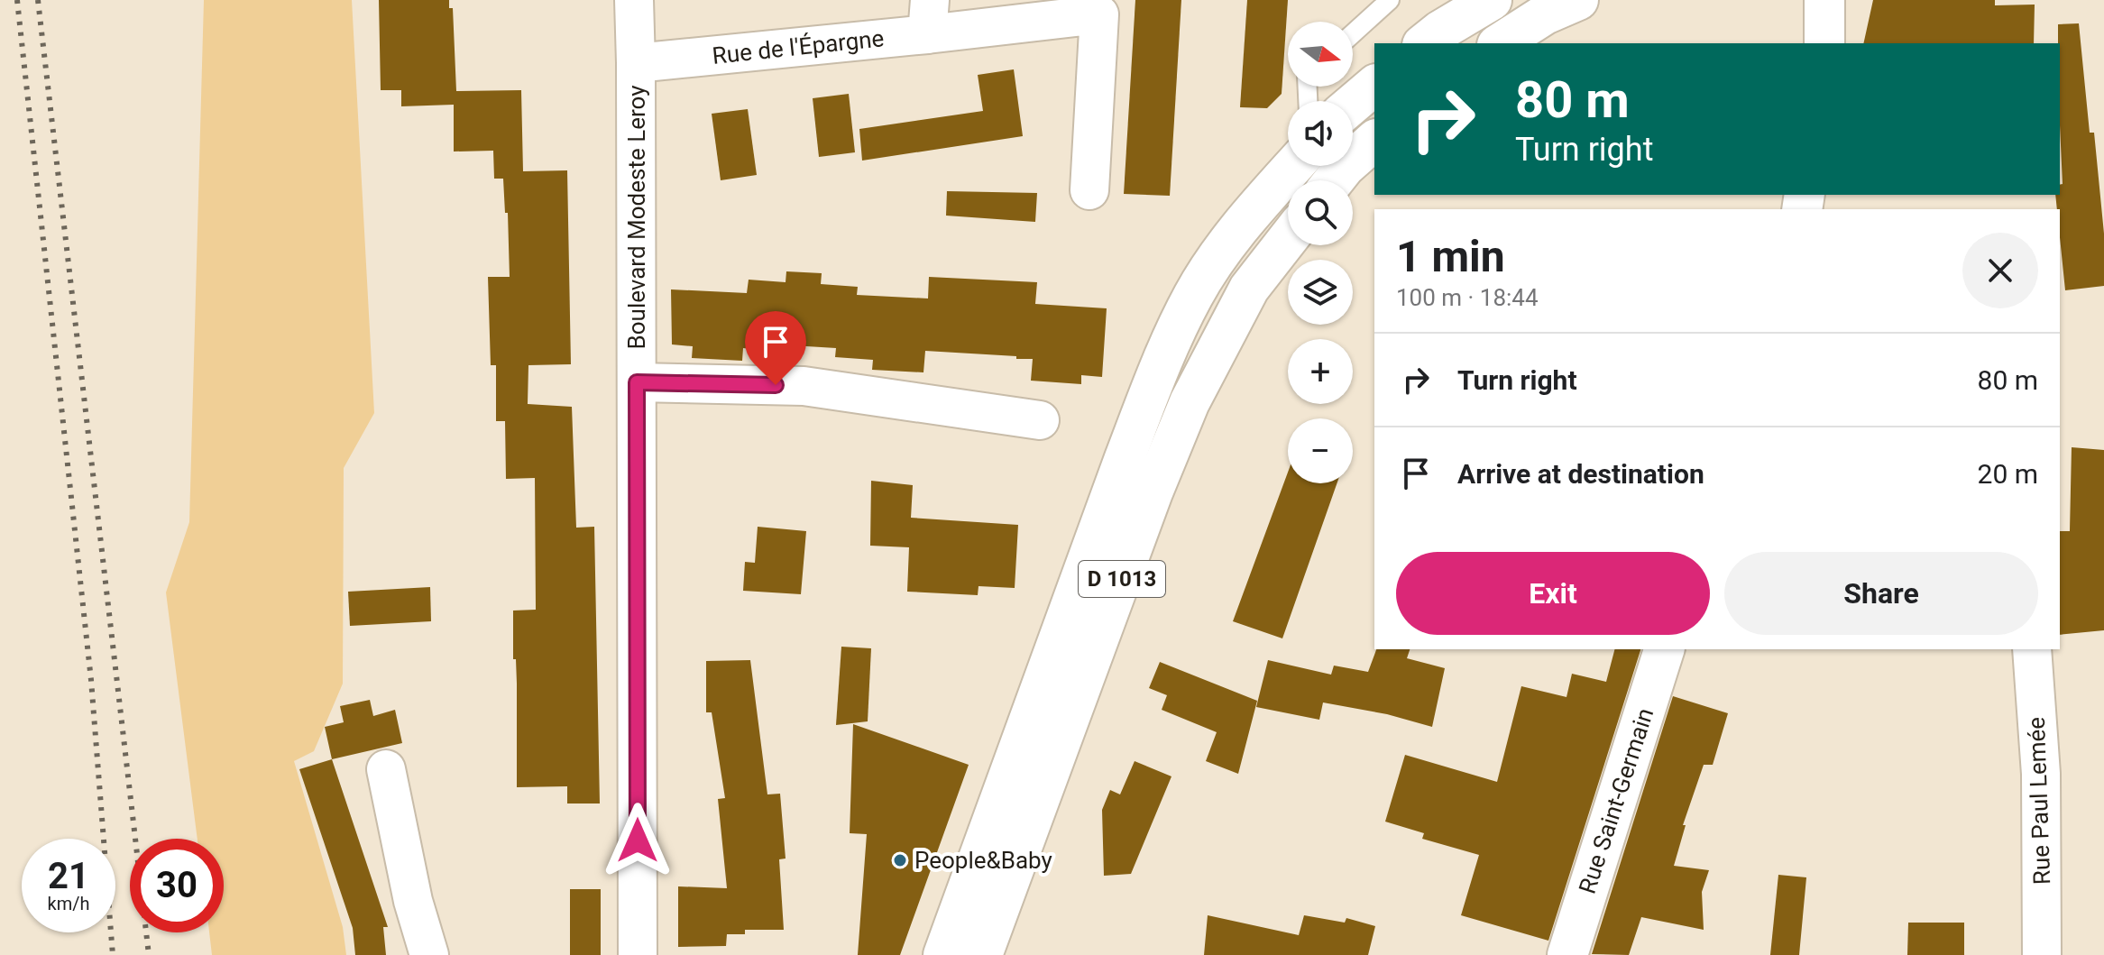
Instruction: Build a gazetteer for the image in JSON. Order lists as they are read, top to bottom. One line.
{"streets":{"main road":["D 1013","Rue Saint-Germain"],"street":["Rue de l'Épargne","Boulevard Modeste Leroy","Rue Paul Lemée"]},"crossings":[["Rue de l'Épargne","Boulevard Modeste Leroy"]],"places":["People&Baby"],"north":"right","page":{"map_buttons":["+","−"],"turn":["80 m","Turn right"],"heading":["1 min","100 m · 18:44"],"list":[{"name":"Turn right","value":"80 m"},{"name":"Arrive at destination","value":"20 m"}],"buttons":["Exit","Share"],"speed":"21 km/h","limit":"30"}}
